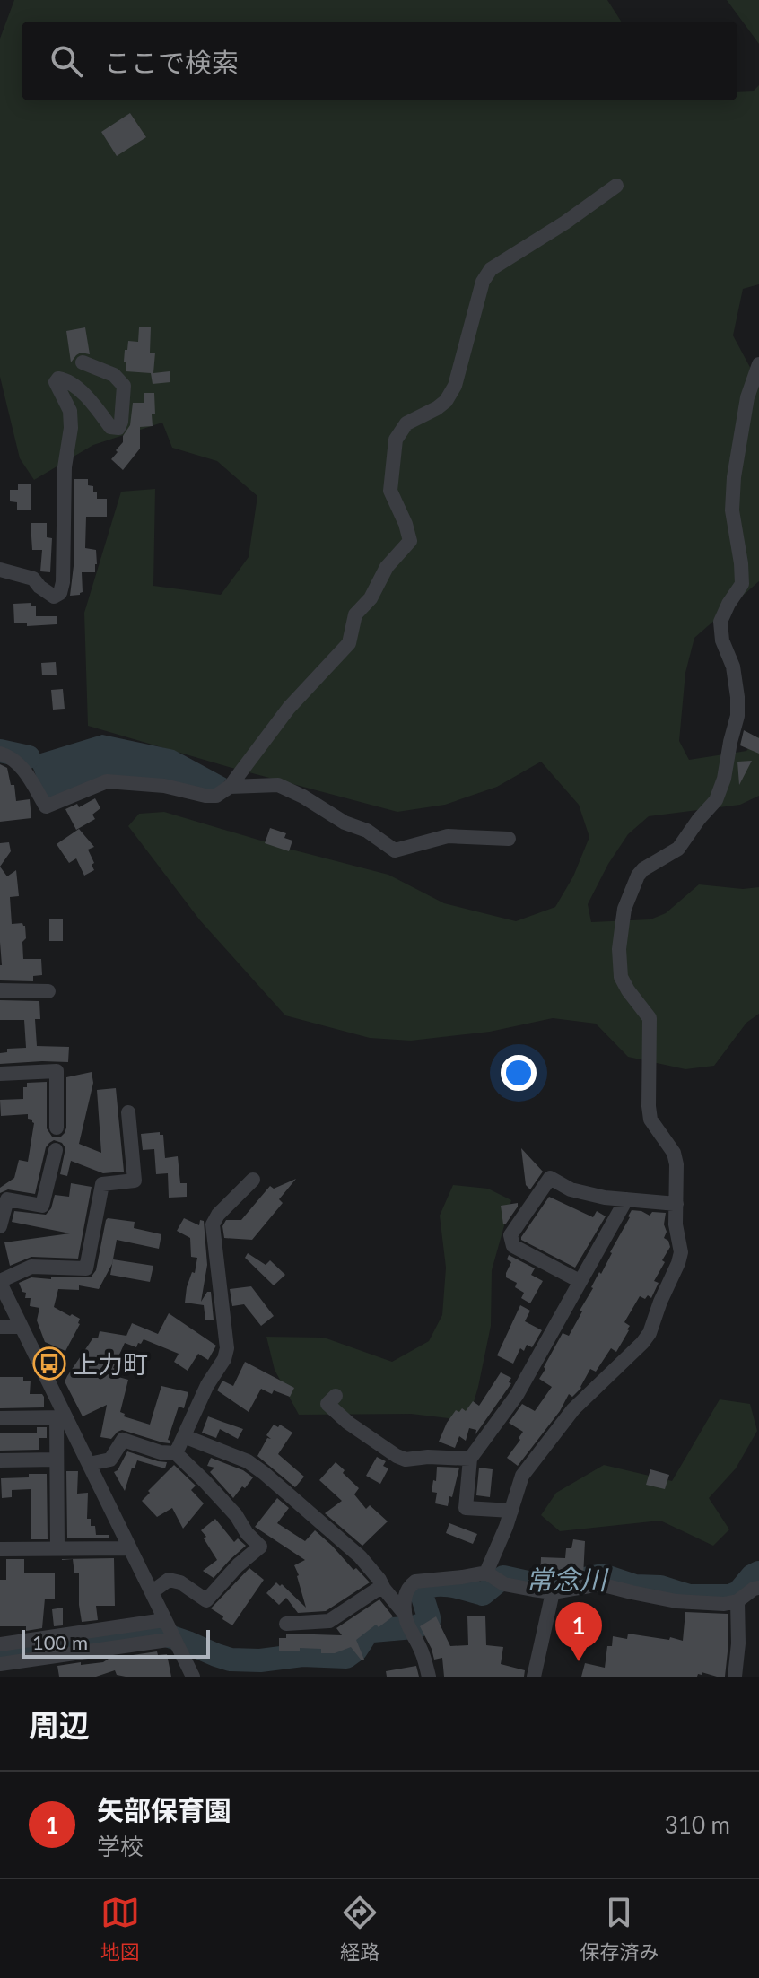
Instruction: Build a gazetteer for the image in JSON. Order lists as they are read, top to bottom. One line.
{"water":["常念川"],"places":{"bus stop":["上力町"]},"scale_bar":"100 m","page":{"search":"ここで検索","pins":"1","scale":"100 m","heading":"周辺","list":[{"mark":"1","name":"矢部保育園","note":"学校","value":"310 m"}],"nav":["地図","経路","保存済み"]}}
